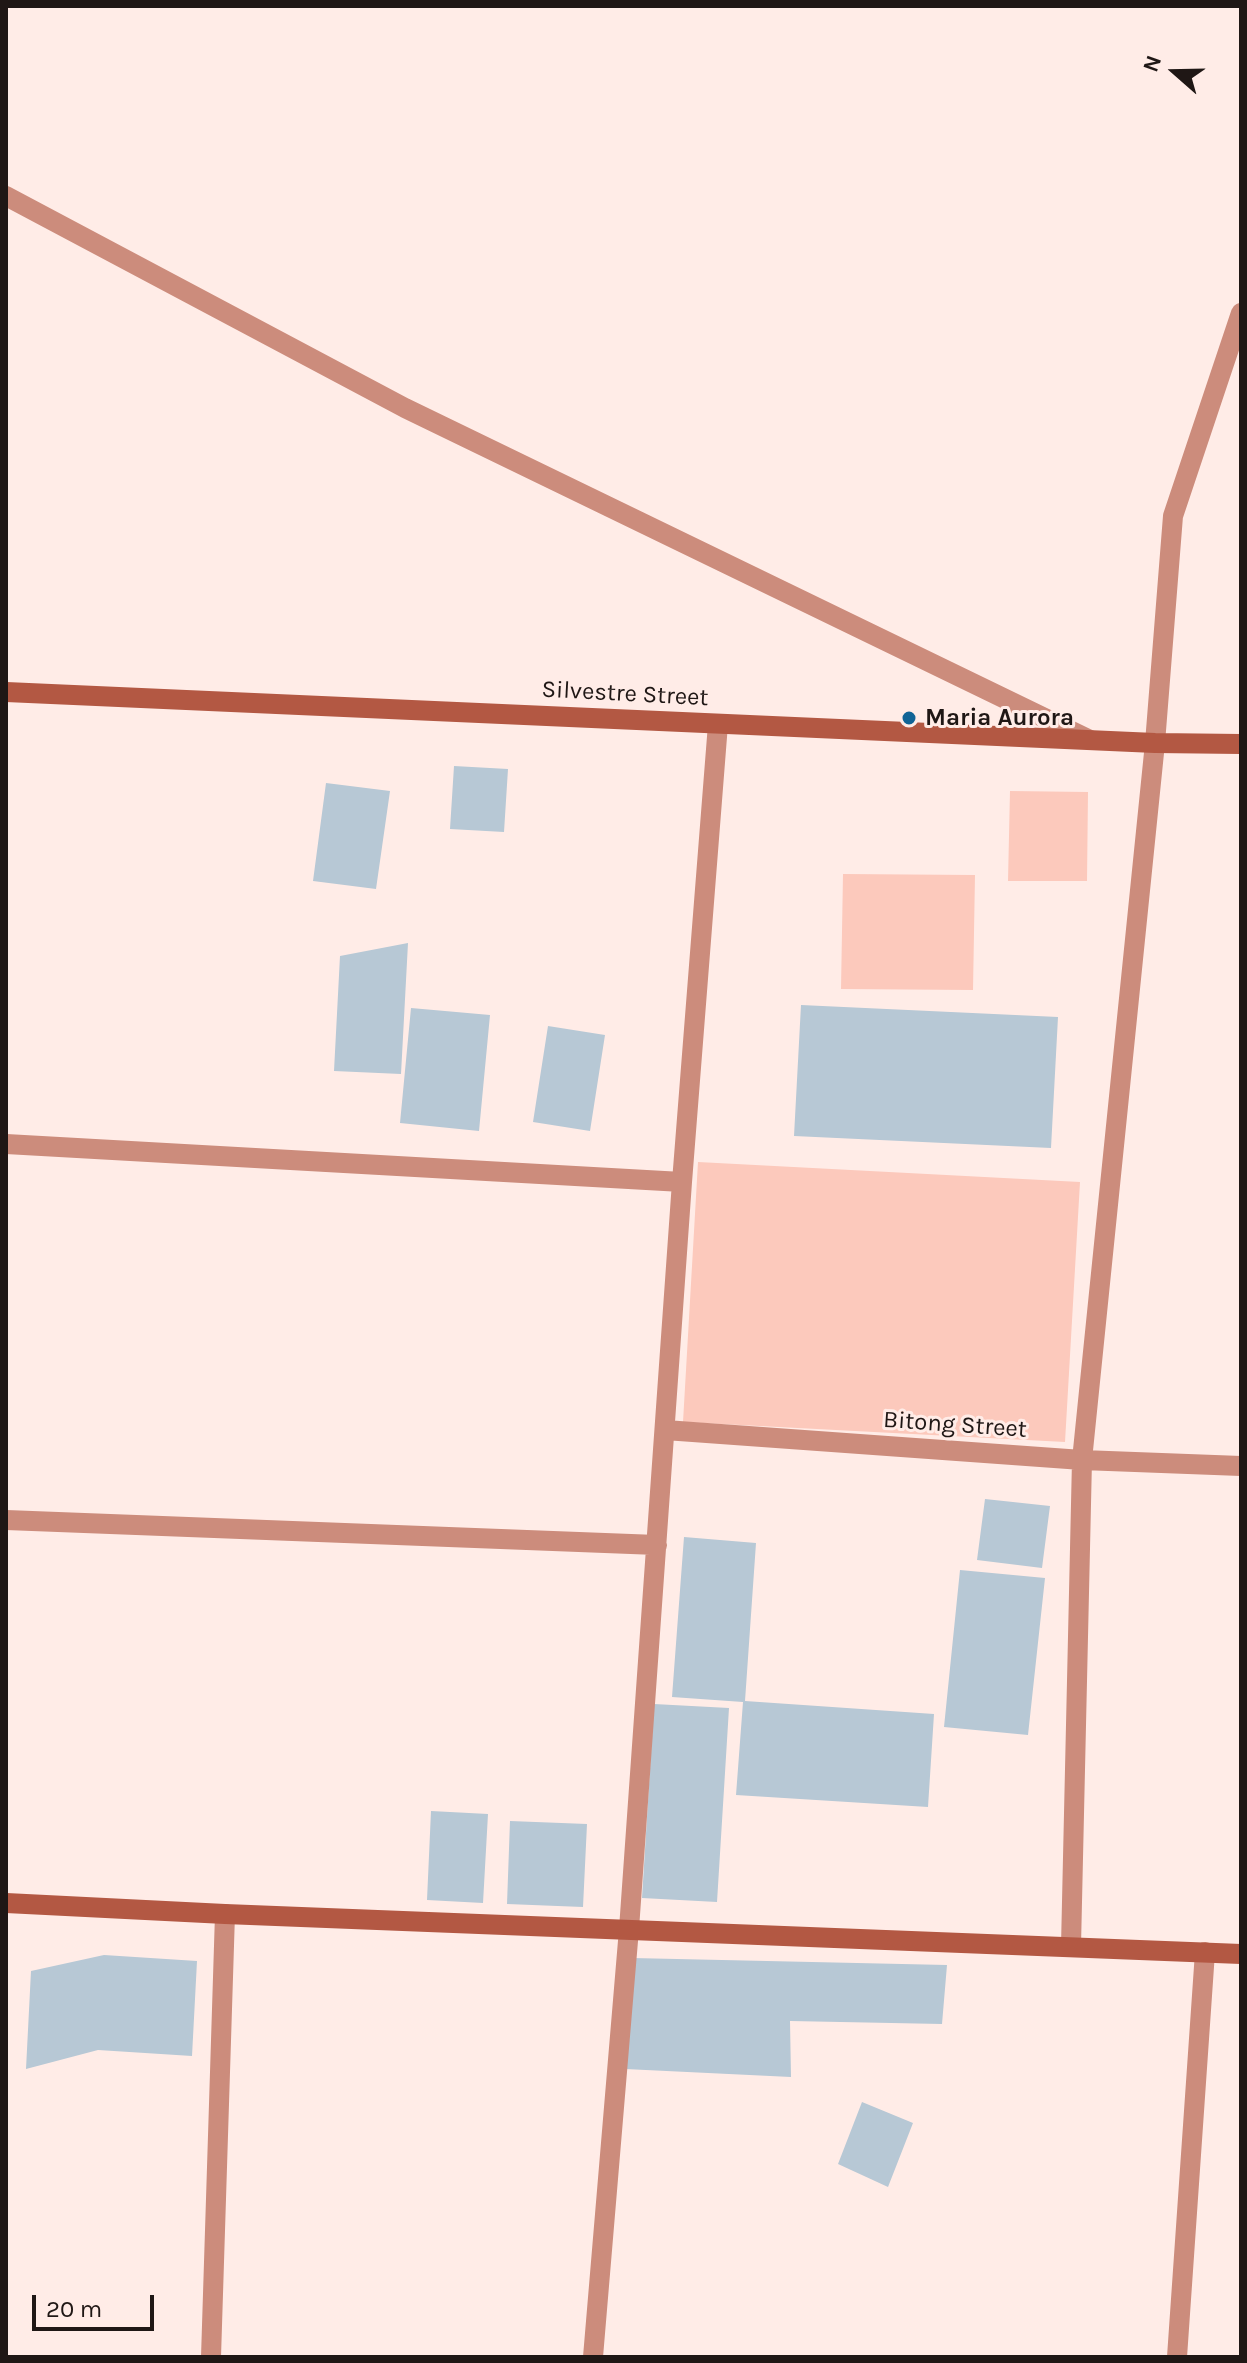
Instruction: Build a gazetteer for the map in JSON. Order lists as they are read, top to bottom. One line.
{"streets":{"street":["Silvestre Street","Bitong Street"]},"places":["Maria Aurora"],"scale_bar":"20 m","north":"left"}
